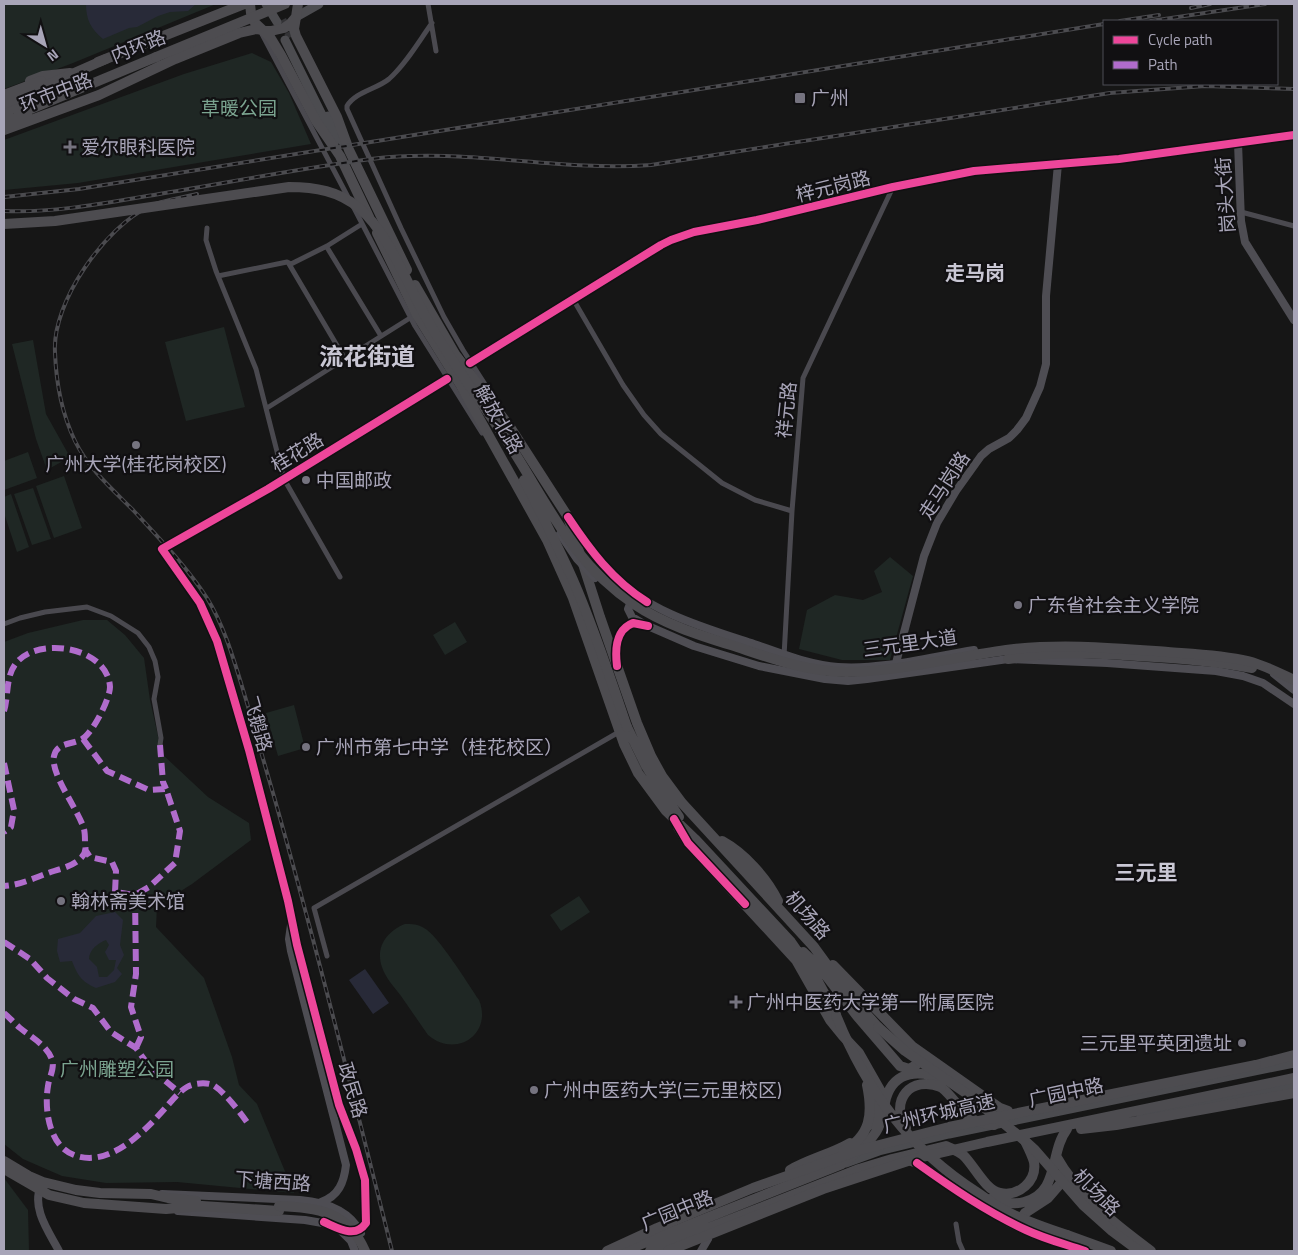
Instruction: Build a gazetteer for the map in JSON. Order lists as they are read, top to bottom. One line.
{"streets":{"highway":["内环路","环市中路","解放北路","机场路","广园中路","广州环城高速","下塘西路"],"street":["梓元岗路","岗头大街","祥元路","桂花路","走马岗路","三元里大道","飞鹅路","政民路"]},"crossings":[["内环路","环市中路"],["环市中路","解放北路"],["梓元岗路","岗头大街"],["梓元岗路","祥元路"],["梓元岗路","走马岗路"],["祥元路","三元里大道"],["解放北路","三元里大道"],["解放北路","机场路"],["桂花路","飞鹅路"],["走马岗路","三元里大道"],["三元里大道","机场路"],["飞鹅路","政民路"],["机场路","广州环城高速"],["政民路","下塘西路"],["广园中路","广州环城高速"]],"districts":["走马岗","流花街道","三元里"],"parks":["草暖公园","广州雕塑公园"],"places":{"transit":["广州"],"health":["爱尔眼科医院","广州中医药大学第一附属医院"],"other":["广州大学(桂花岗校区)","中国邮政","广东省社会主义学院","广州市第七中学（桂花校区）","翰林斋美术馆","三元里平英团遗址","广州中医药大学(三元里校区)"]},"legend":["Cycle path","Path"],"north":"bottom right"}
